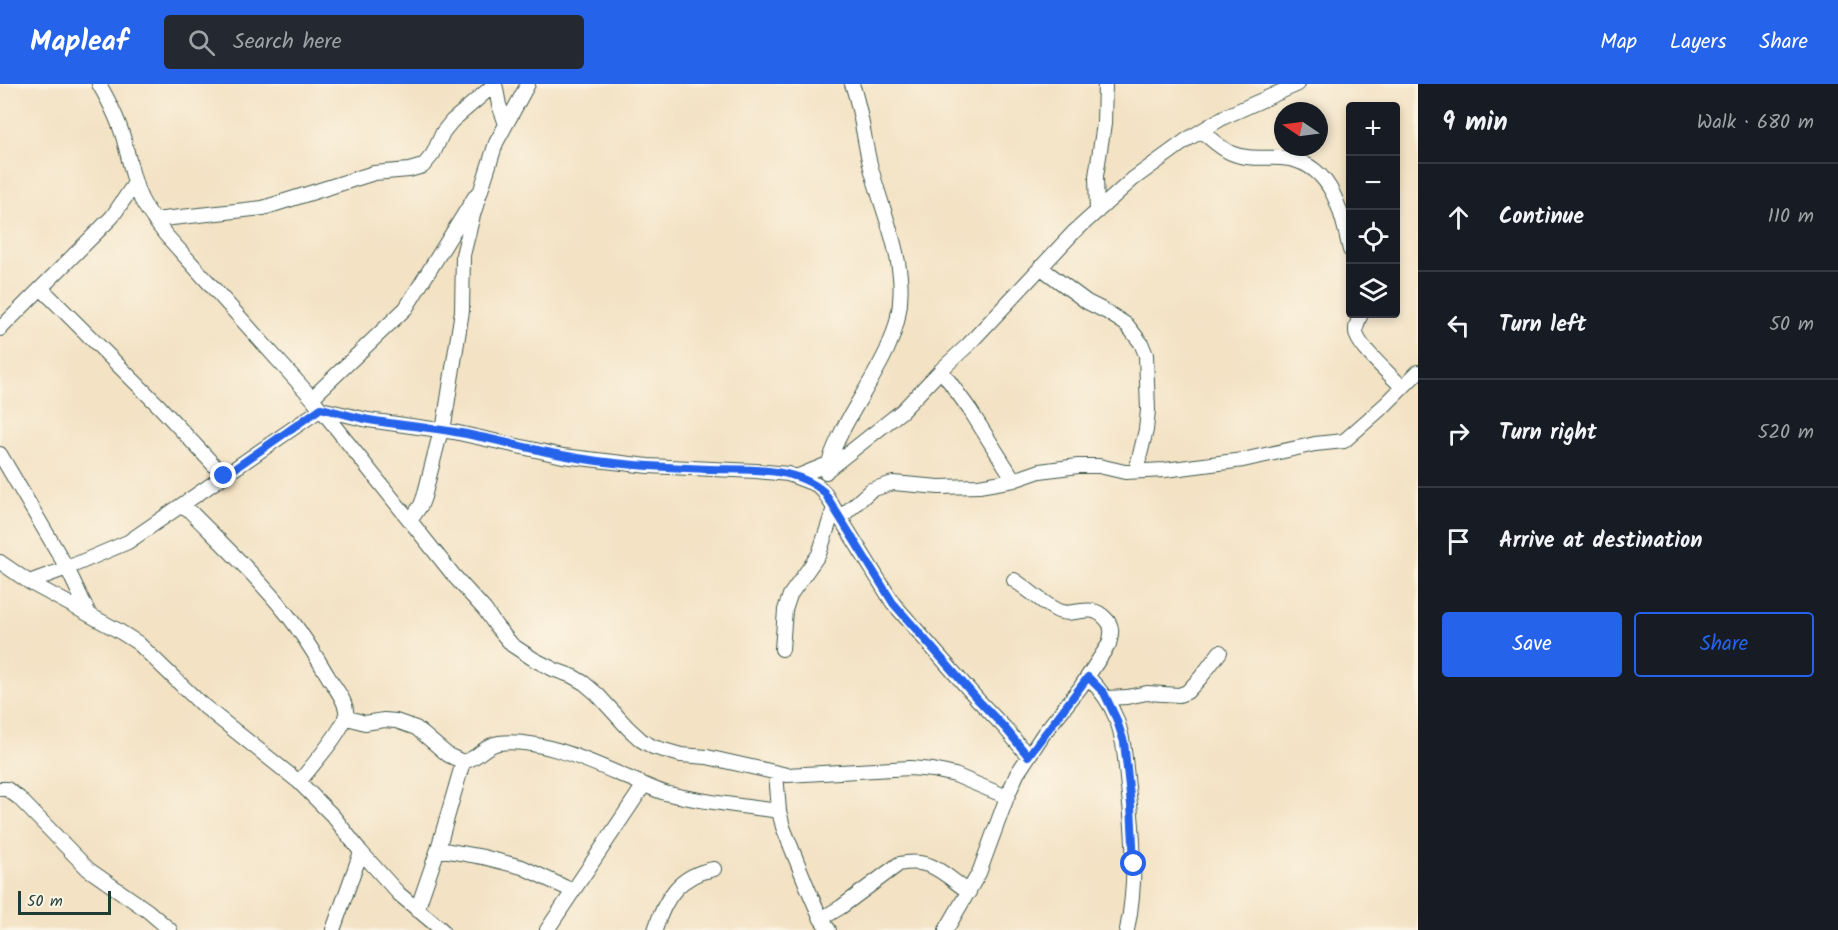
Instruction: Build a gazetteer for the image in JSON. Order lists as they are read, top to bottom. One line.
{"scale_bar":"50 m","north":"left","page":{"header":"Mapleaf","search":"Search here","nav":["Map","Layers","Share"],"heading":["9 min","Walk · 680 m"],"map_buttons":["+","−"],"list":[["Continue","110 m"],["Turn left","50 m"],["Turn right","520 m"],"Arrive at destination"],"buttons":["Save","Share"],"scale":"50 m"}}
